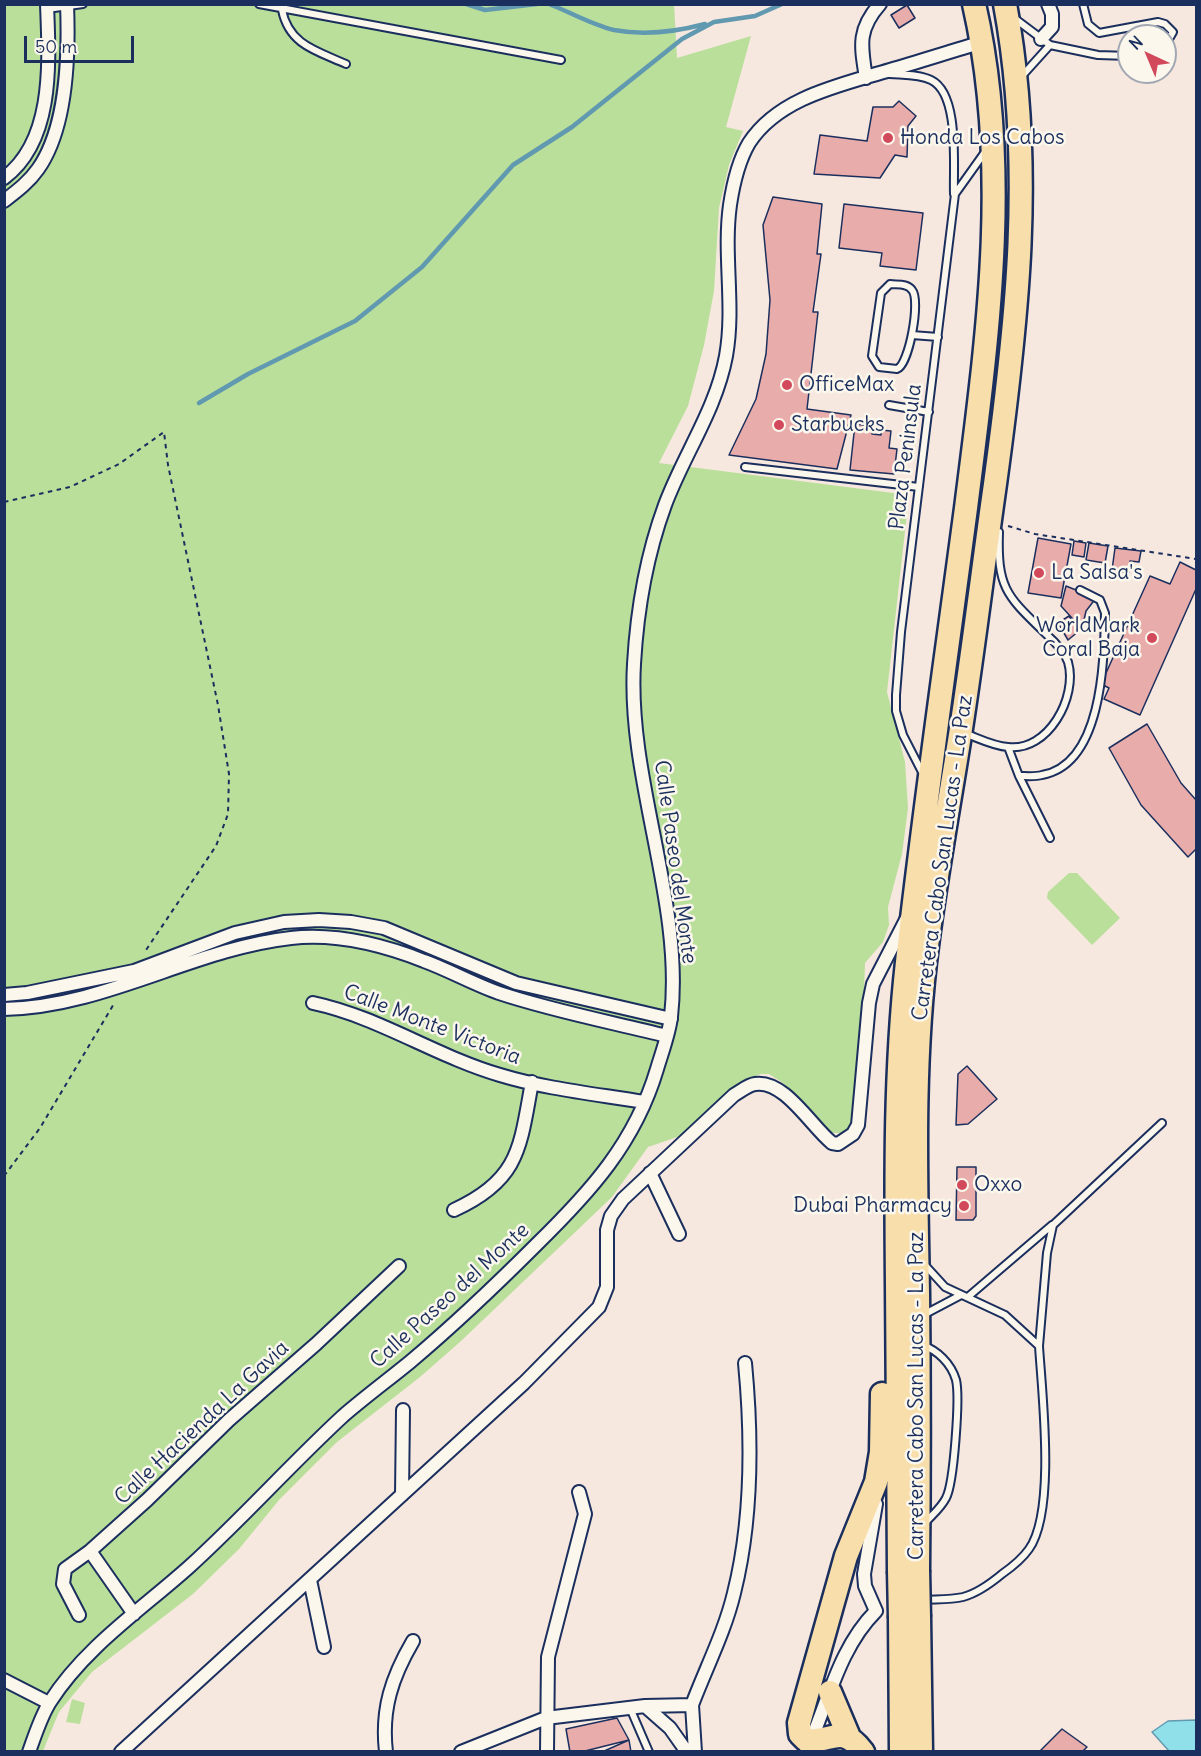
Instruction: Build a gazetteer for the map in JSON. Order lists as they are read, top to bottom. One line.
{"streets":{"highway":["Carretera Cabo San Lucas - La Paz"],"street":["Calle Paseo del Monte","Calle Monte Victoria","Calle Hacienda La Gavia"],"lane":["Plaza Peninsula"]},"crossings":[["Plaza Peninsula","Carretera Cabo San Lucas - La Paz"],["Carretera Cabo San Lucas - La Paz","Calle Paseo del Monte"],["Calle Paseo del Monte","Calle Monte Victoria"]],"places":["Honda Los Cabos","OfficeMax","Starbucks","La Salsa's","WorldMark Coral Baja","Oxxo","Dubai Pharmacy"],"scale_bar":"50 m","north":"top left"}
